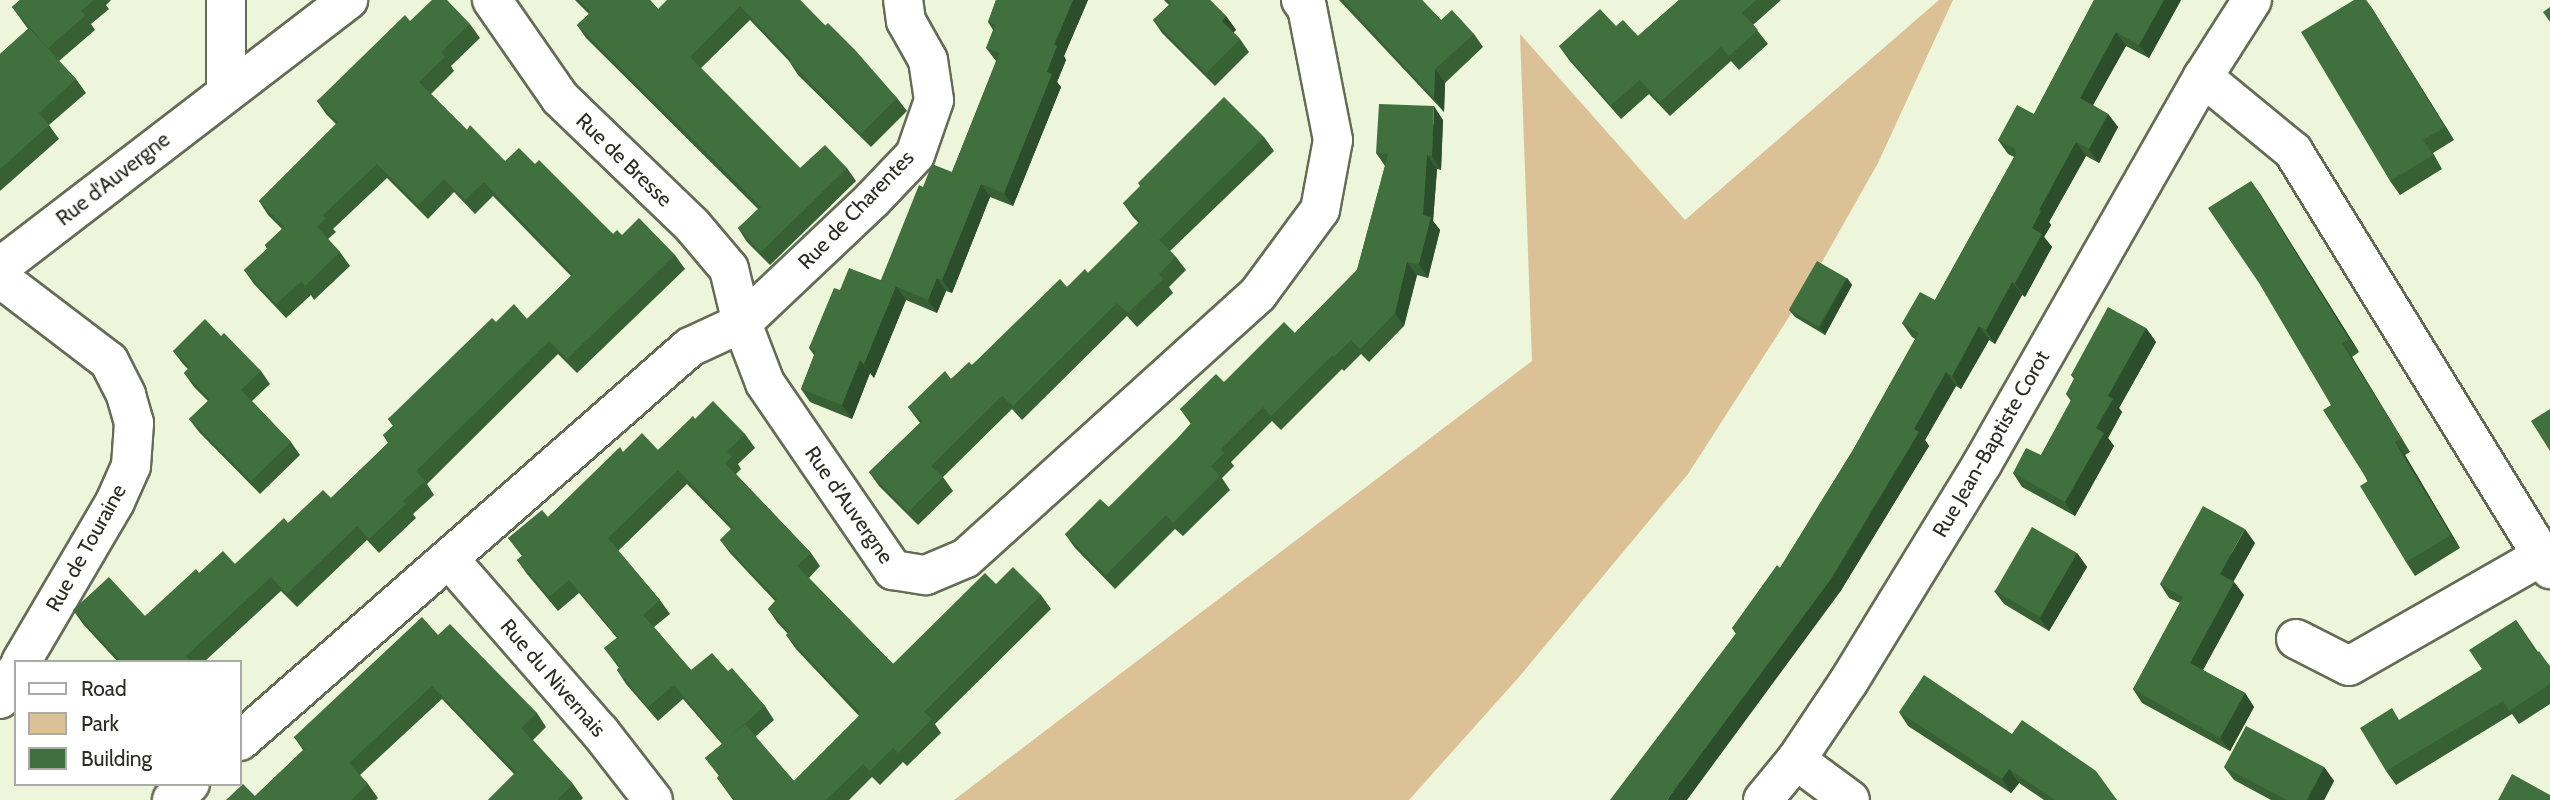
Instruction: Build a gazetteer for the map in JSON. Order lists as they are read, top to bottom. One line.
{"streets":{"street":["Rue de Bresse","Rue d'Auvergne","Rue de Charentes","Rue Jean-Baptiste Corot","Rue de Touraine","Rue du Nivernais"]},"crossings":[["Rue de Bresse","Rue d'Auvergne"],["Rue de Bresse","Rue de Charentes"],["Rue d'Auvergne","Rue de Charentes"]],"legend":["Road","Park","Building"]}
